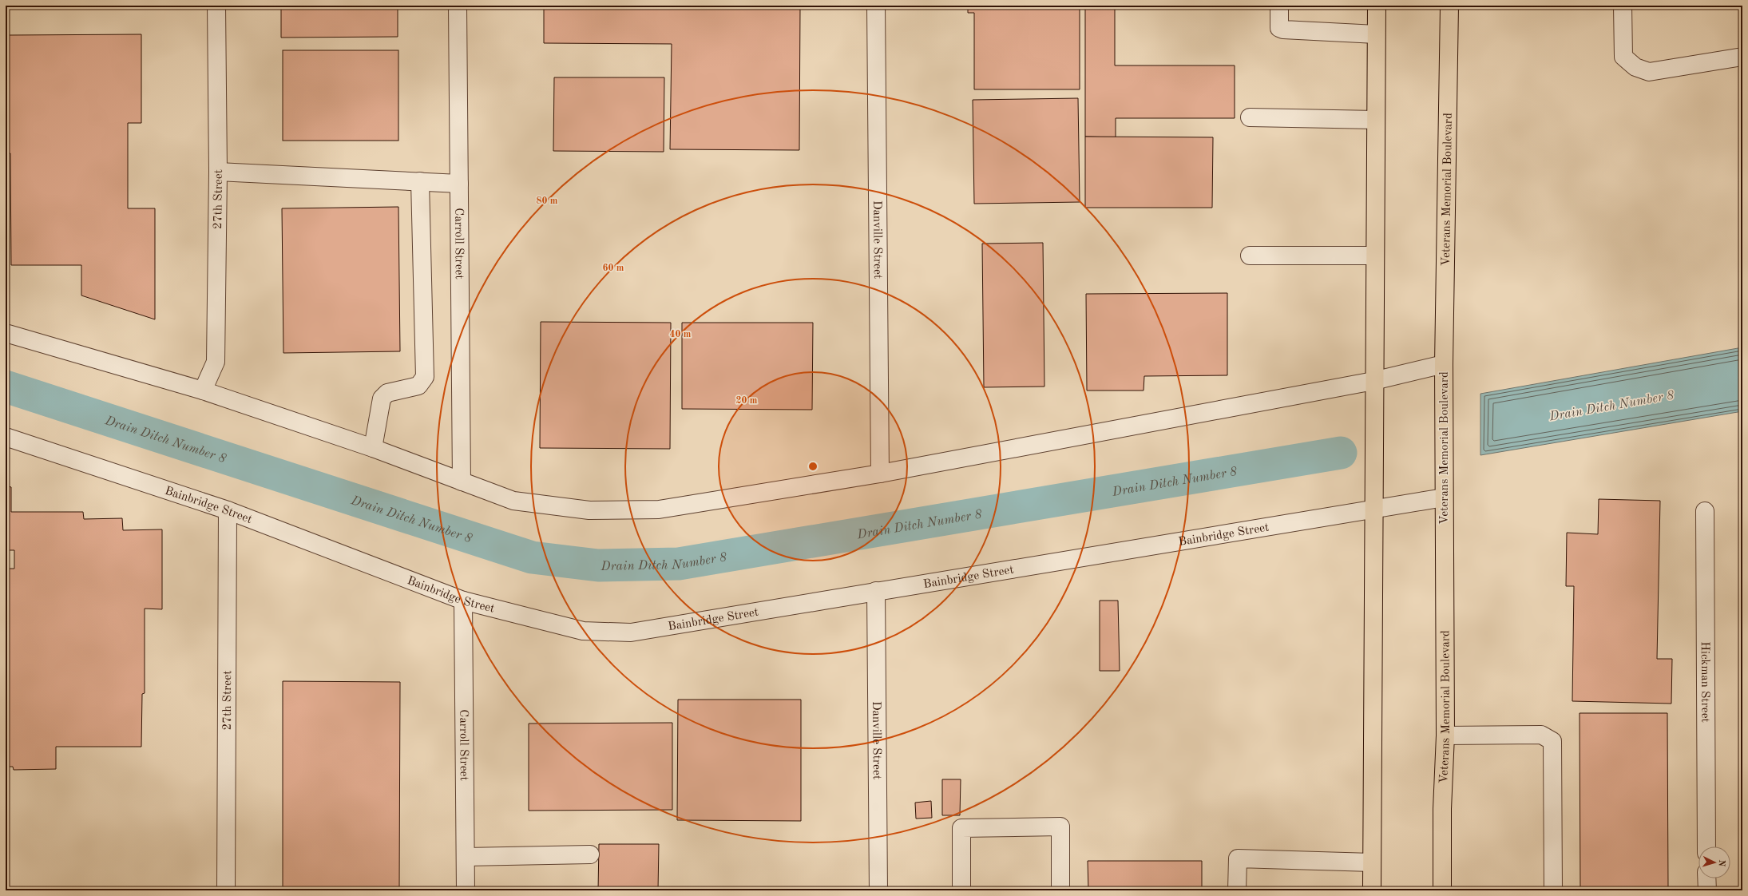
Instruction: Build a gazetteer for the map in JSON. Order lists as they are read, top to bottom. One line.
{"streets":{"main road":["Veterans Memorial Boulevard"],"street":["27th Street","Danville Street","Carroll Street","Bainbridge Street","Hickman Street"]},"crossings":[["Veterans Memorial Boulevard","Bainbridge Street"],["27th Street","Bainbridge Street"],["Danville Street","Bainbridge Street"],["Carroll Street","Bainbridge Street"]],"water":["Drain Ditch Number 8"],"north":"right","rings":["80 m","60 m","40 m","20 m"]}
